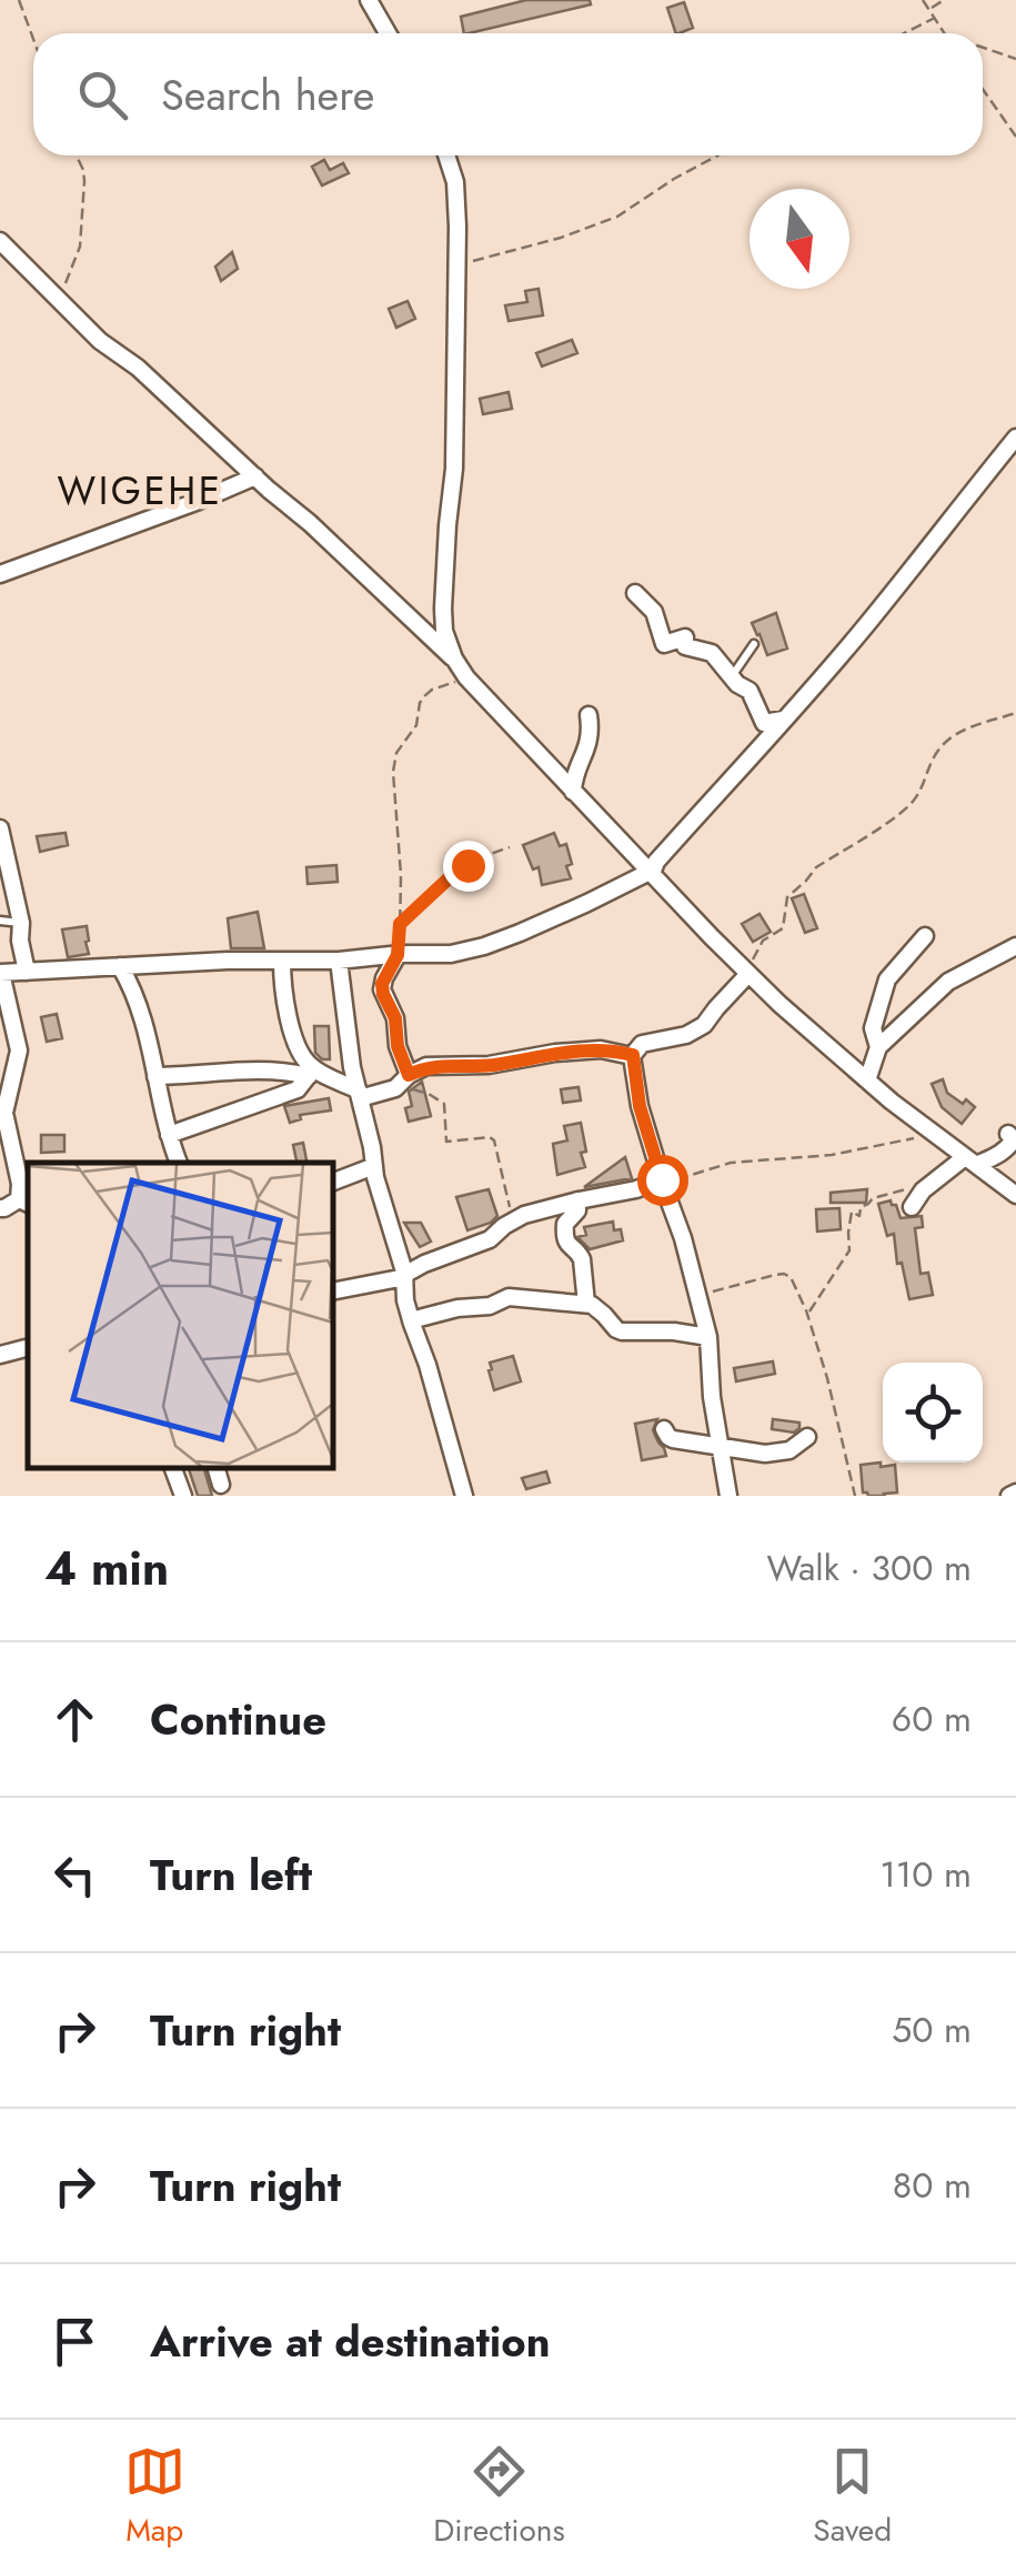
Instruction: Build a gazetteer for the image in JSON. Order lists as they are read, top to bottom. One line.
{"districts":["WIGEHE"],"north":"bottom","page":{"search":"Search here","heading":["4 min","Walk · 300 m"],"list":[["Continue","60 m"],["Turn left","110 m"],["Turn right","50 m"],["Turn right","80 m"],"Arrive at destination"],"nav":["Map","Directions","Saved"]}}
